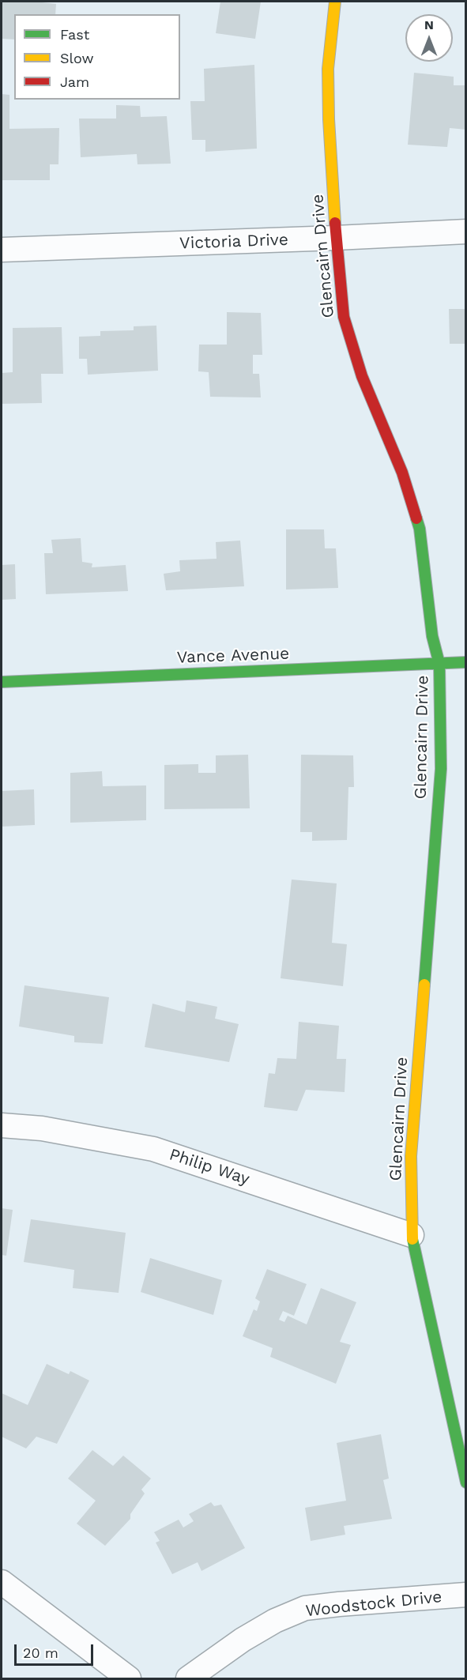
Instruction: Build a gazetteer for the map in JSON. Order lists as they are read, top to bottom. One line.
{"streets":{"street":["Victoria Drive","Glencairn Drive","Vance Avenue","Philip Way","Woodstock Drive"]},"crossings":[["Victoria Drive","Glencairn Drive"],["Glencairn Drive","Vance Avenue"],["Glencairn Drive","Philip Way"]],"legend":["Fast","Slow","Jam"],"scale_bar":"20 m","north":"top"}
